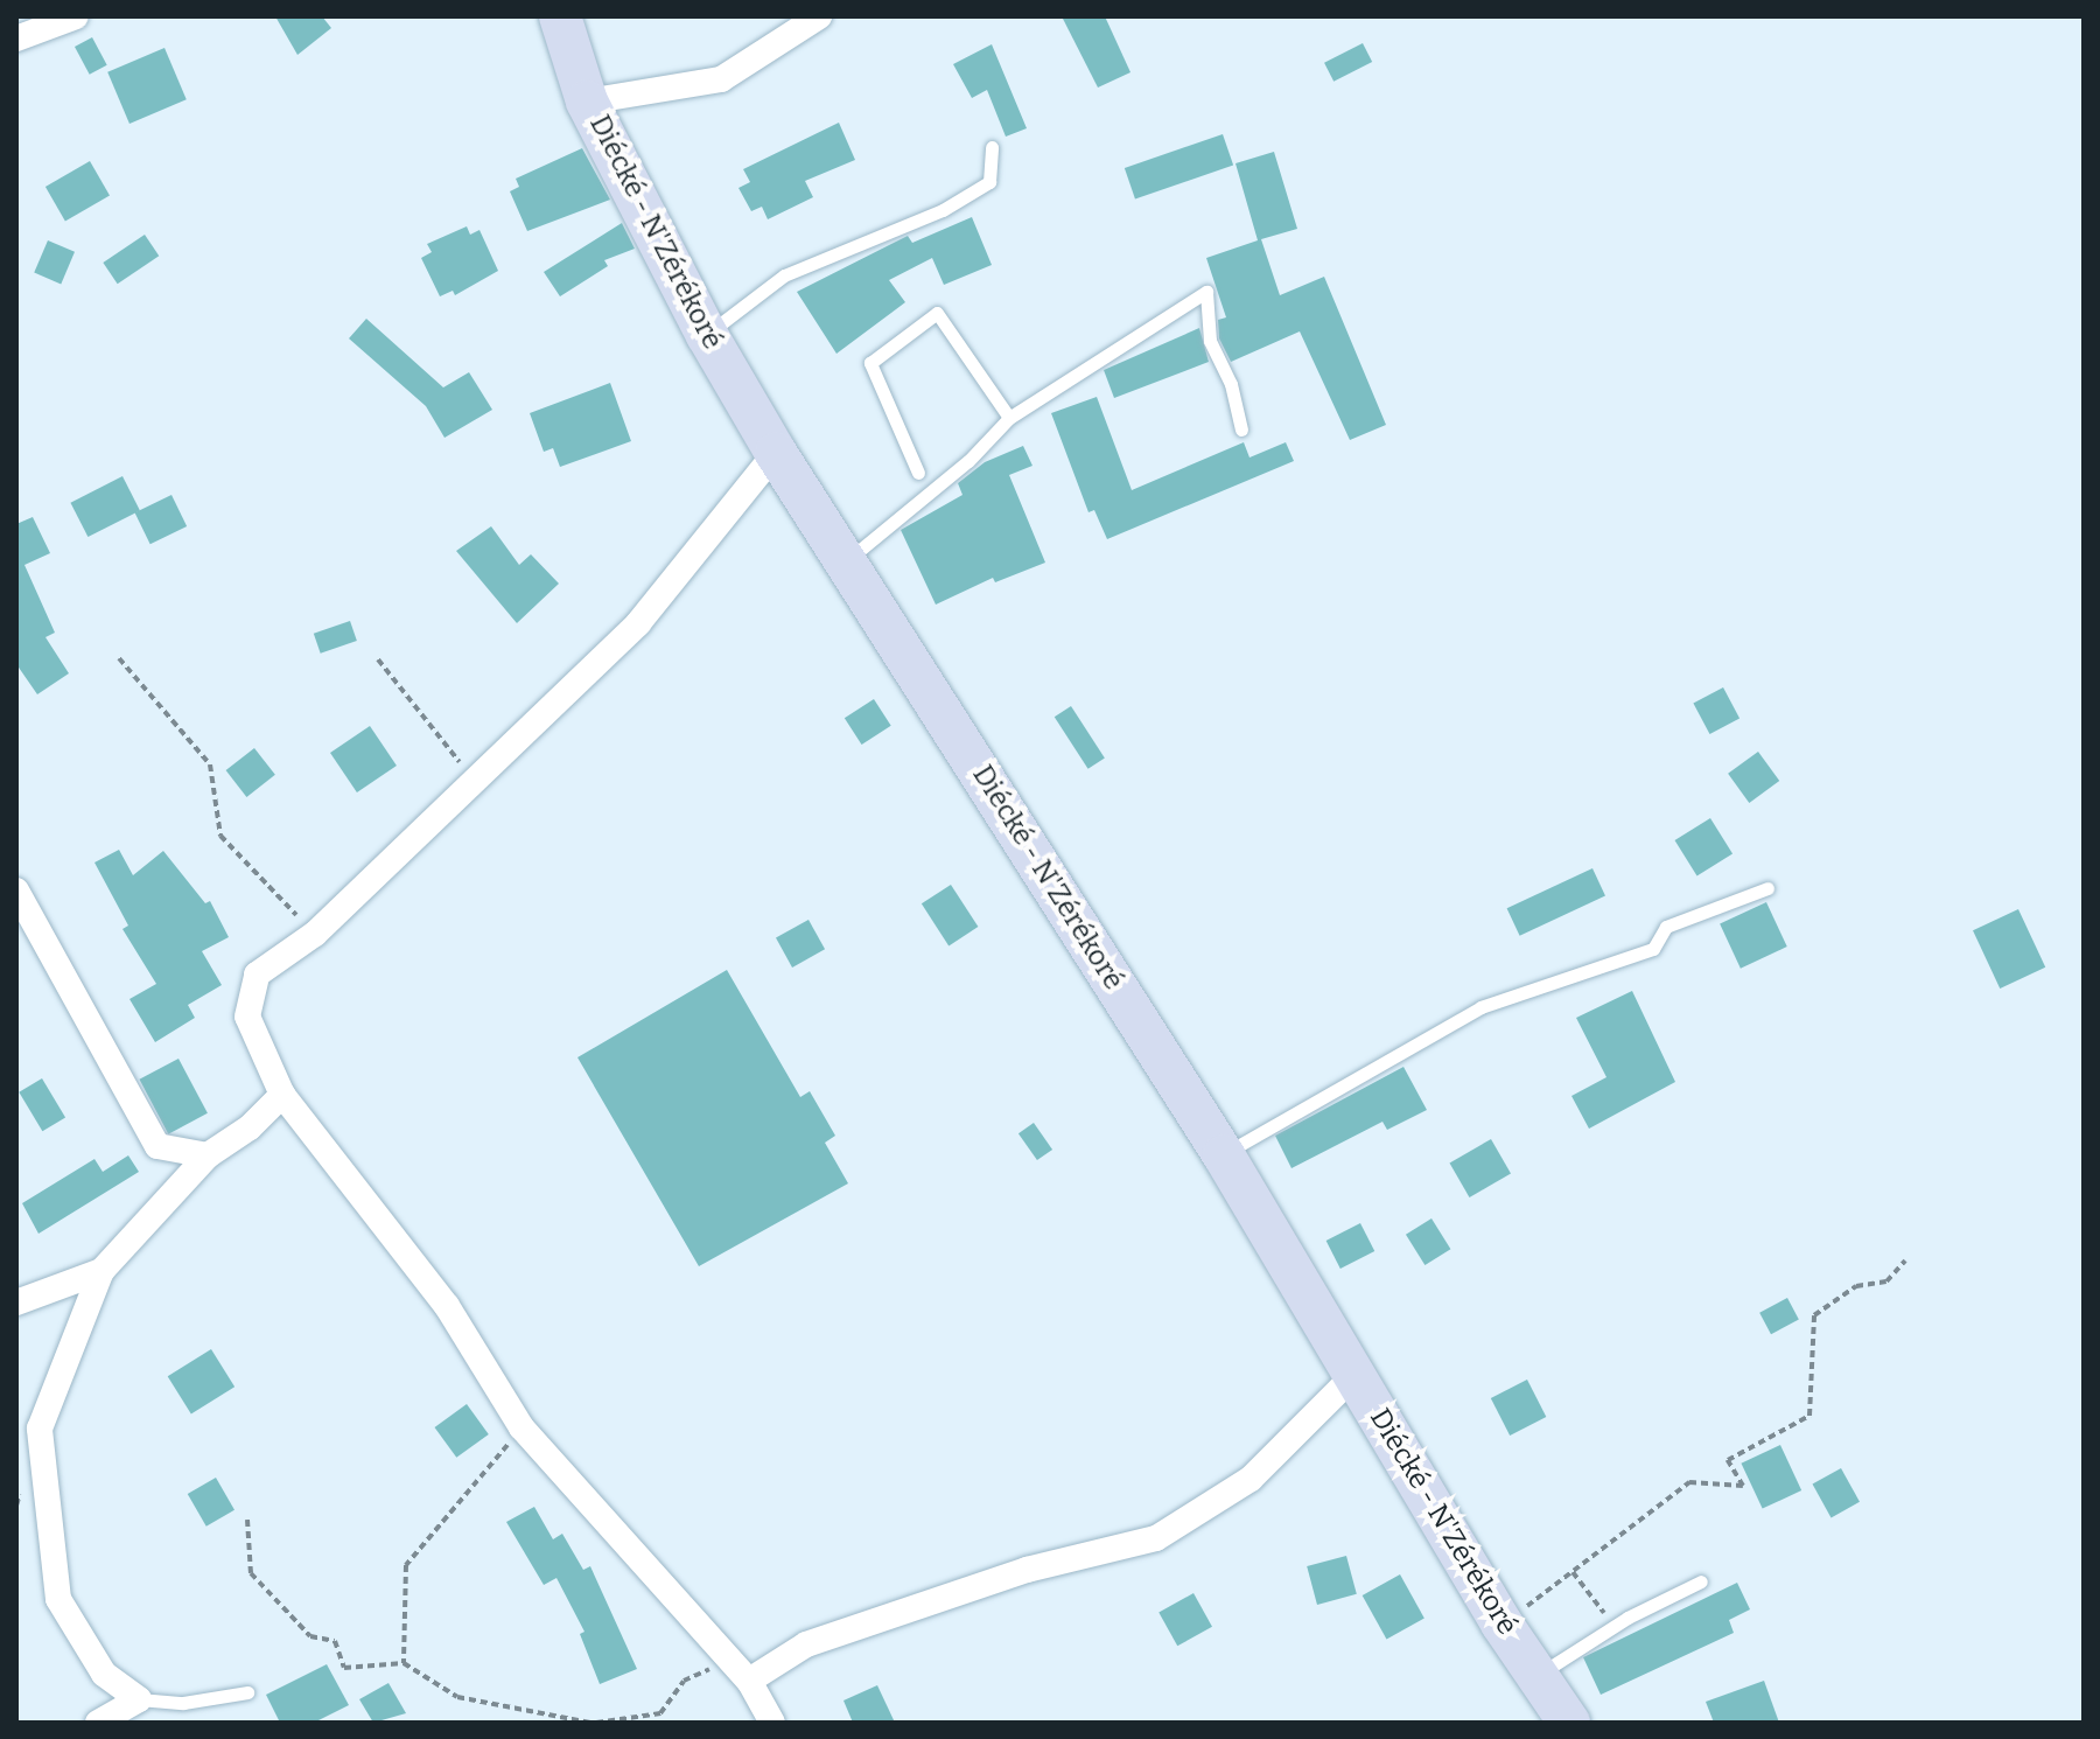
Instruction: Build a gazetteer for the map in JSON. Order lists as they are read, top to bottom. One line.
{"streets":{"highway":["Diécké - N'Zérékoré"]}}
